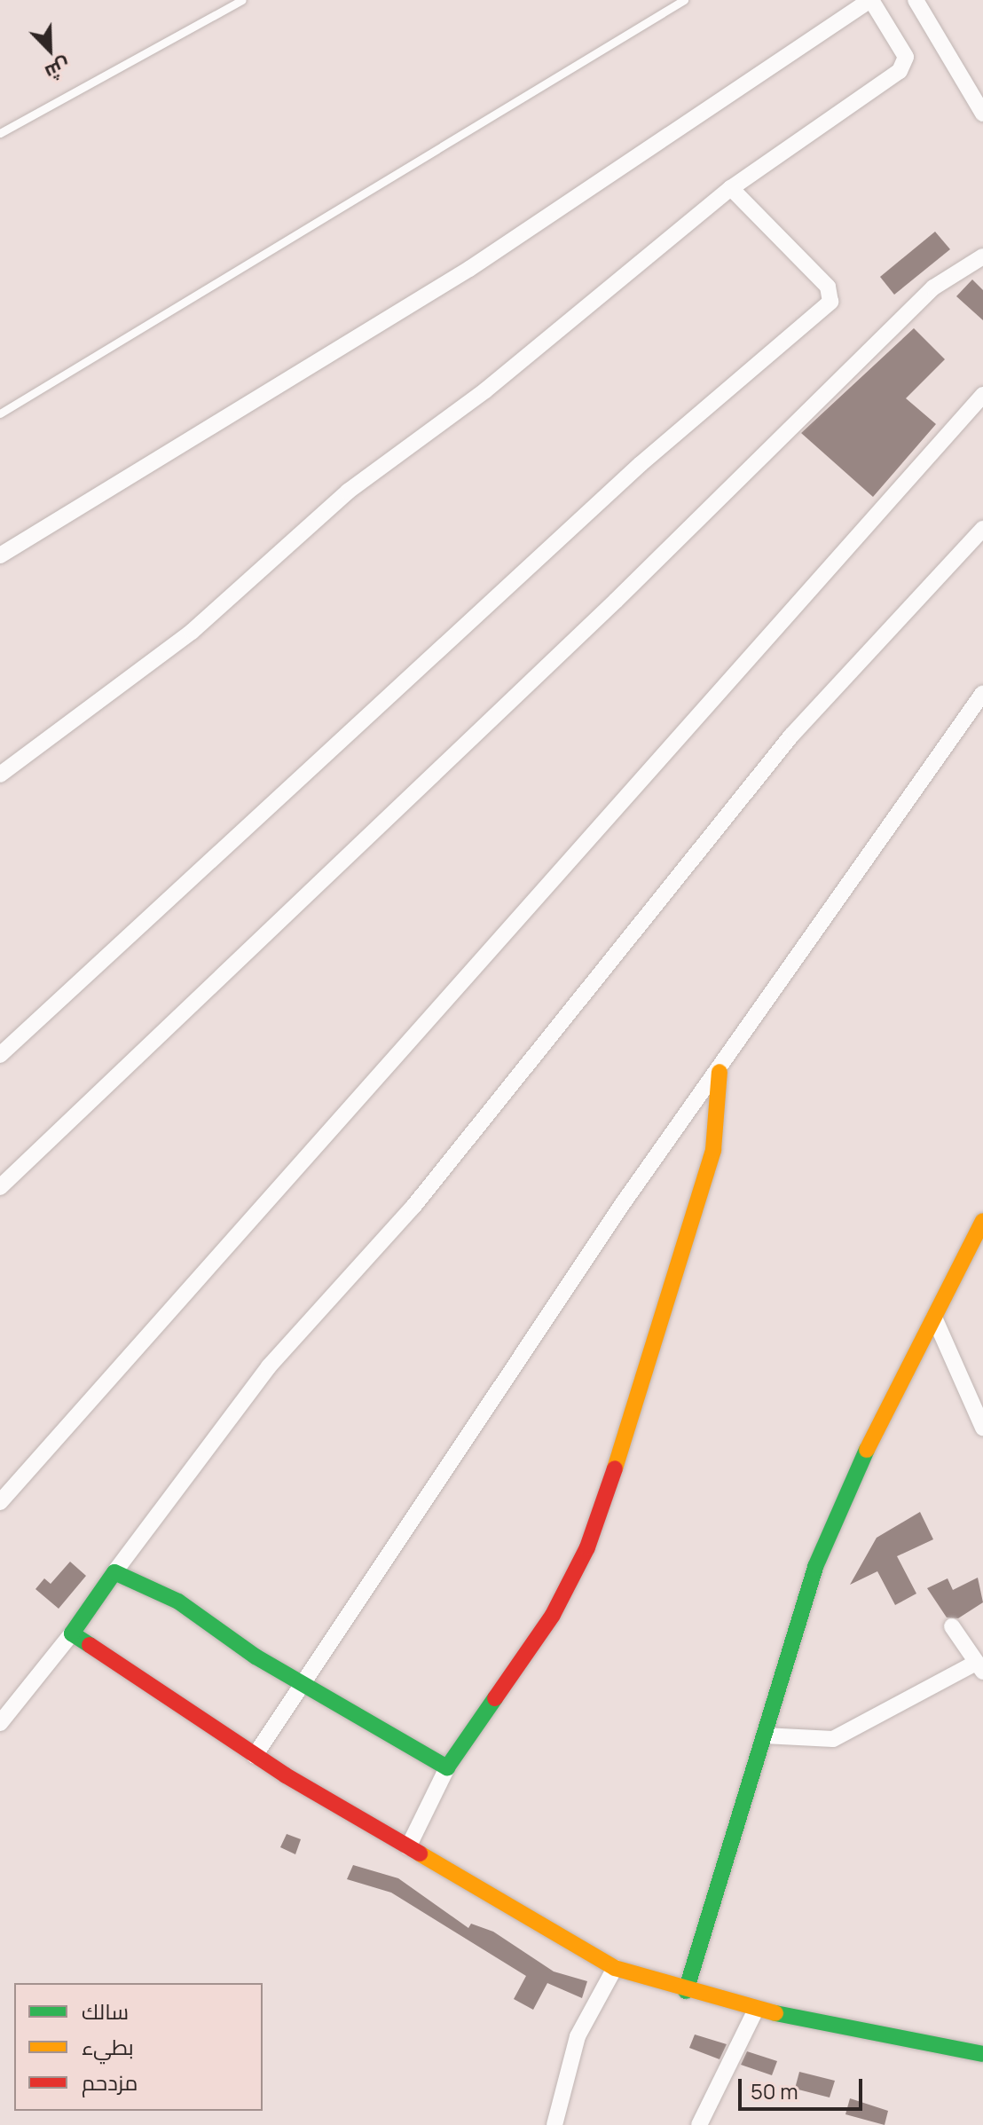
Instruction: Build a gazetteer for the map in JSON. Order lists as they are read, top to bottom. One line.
{"legend":["سالك","بطيء","مزدحم"],"scale_bar":"50 m","north":"bottom right"}
